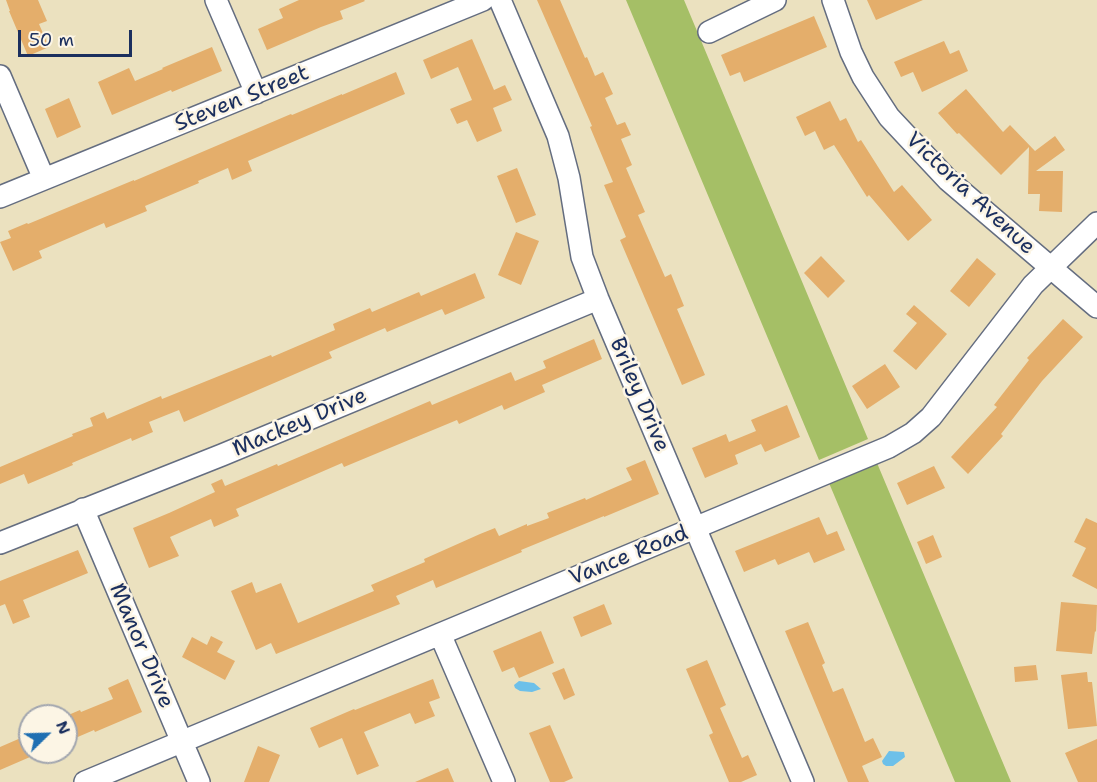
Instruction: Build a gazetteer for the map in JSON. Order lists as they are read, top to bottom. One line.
{"streets":{"street":["Steven Street","Victoria Avenue","Briley Drive","Mackey Drive","Vance Road","Manor Drive"]},"crossings":[["Victoria Avenue","Vance Road"],["Briley Drive","Mackey Drive"],["Briley Drive","Vance Road"],["Mackey Drive","Manor Drive"],["Vance Road","Manor Drive"]],"scale_bar":"50 m","north":"top right"}
